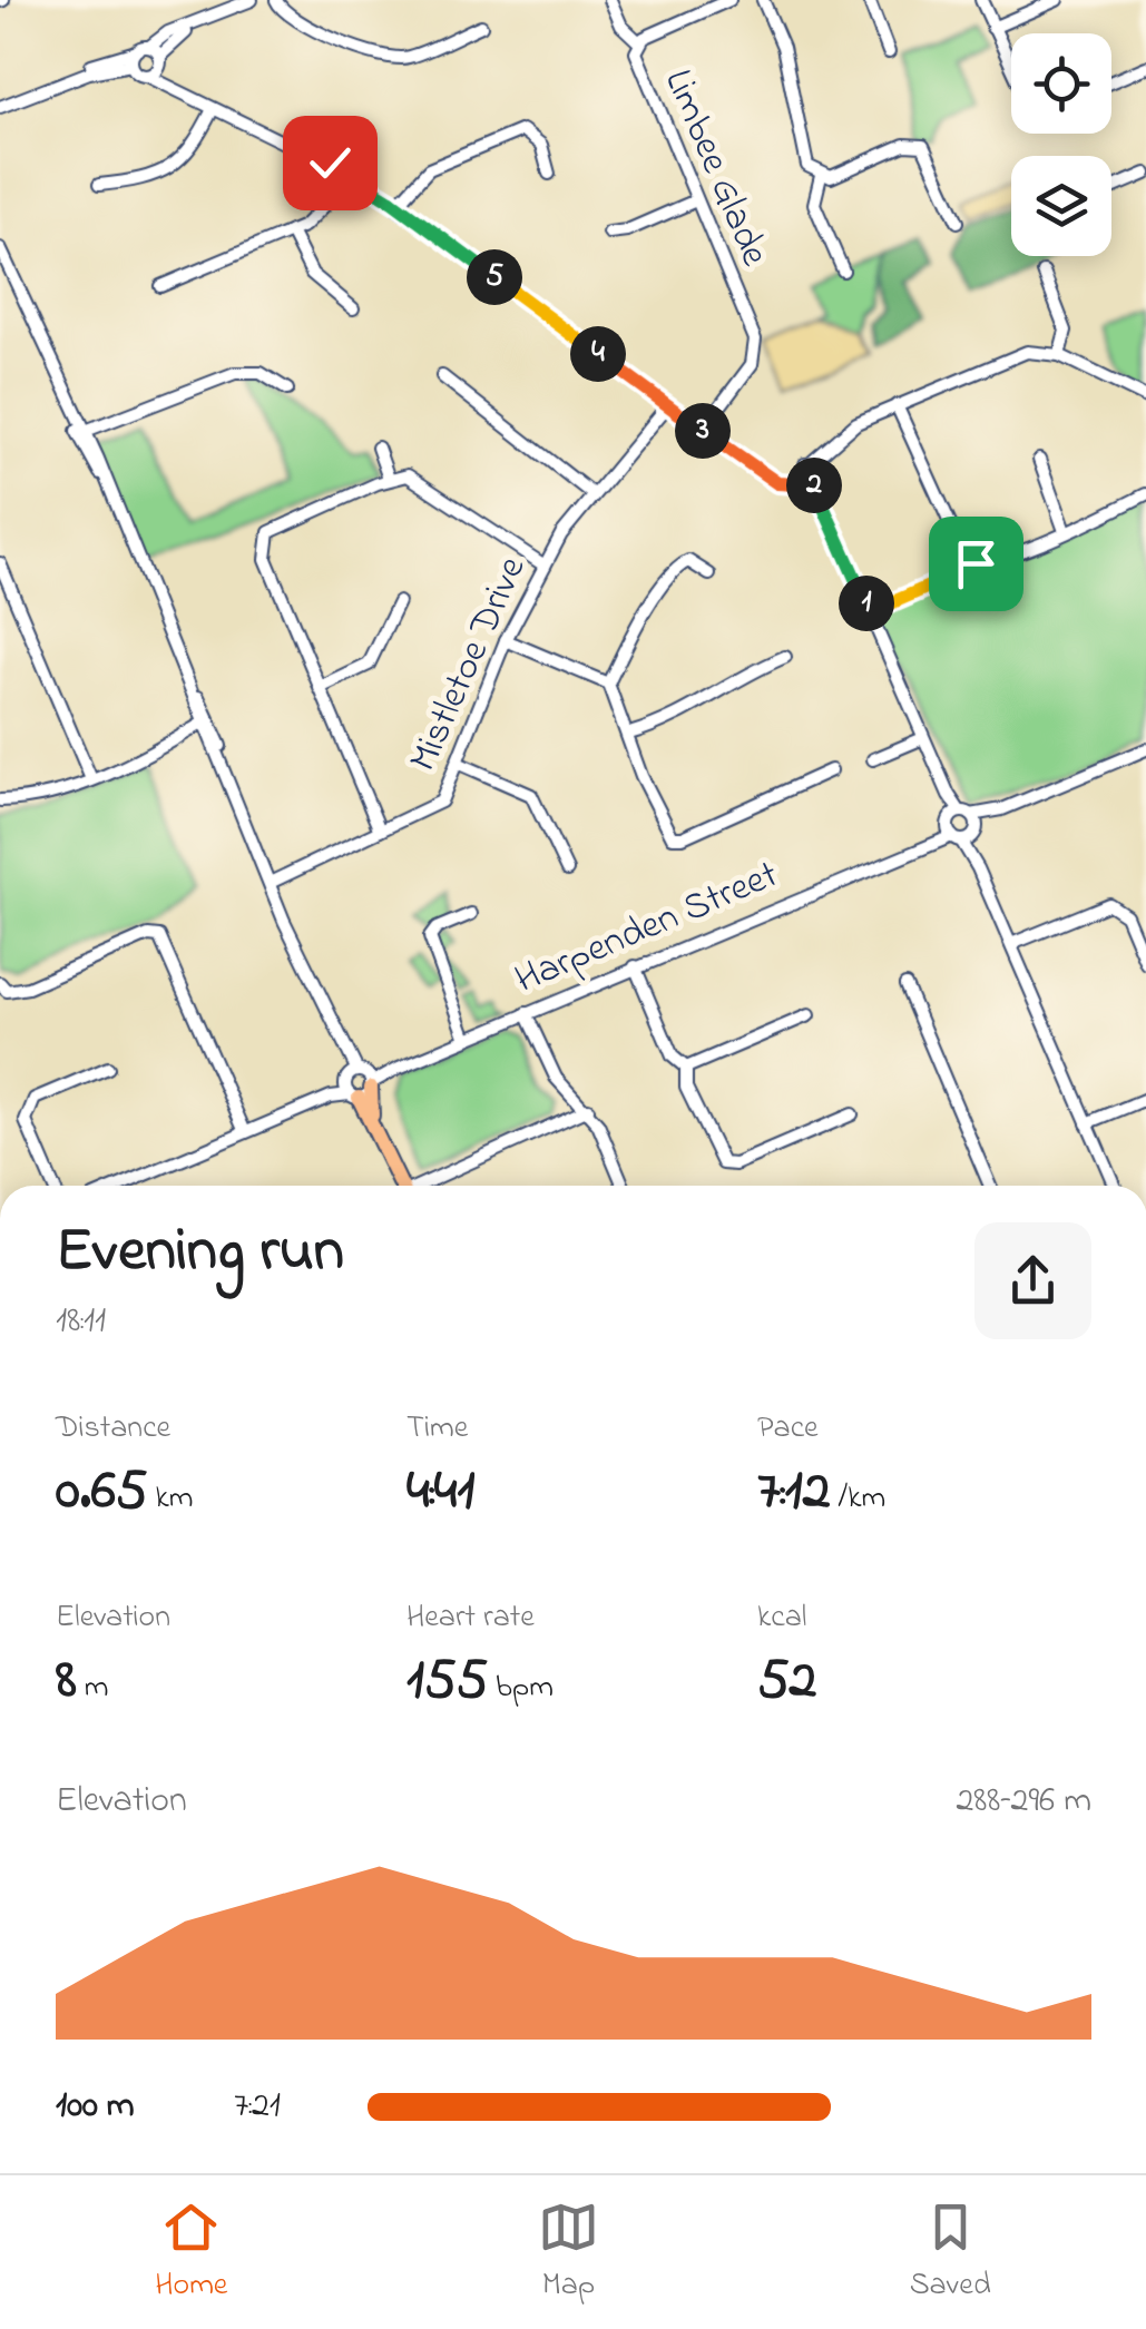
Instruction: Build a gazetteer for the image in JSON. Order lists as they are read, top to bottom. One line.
{"streets":{"street":["Limbee Glade","Mistletoe Drive","Harpenden Street"]},"page":{"pins":["5","4","3","2","1"],"heading":["Evening run","18:11"],"stats":[["Distance","0.65 km"],["Time","4:41"],["Pace","7:12 /km"],["Elevation","8 m"],["Heart rate","155 bpm"],["kcal","52"]],"chart":["Elevation","288–296 m"],"list":[{"name":"100 m","note":"7:21"}],"tabs":["Home","Map","Saved"]}}
